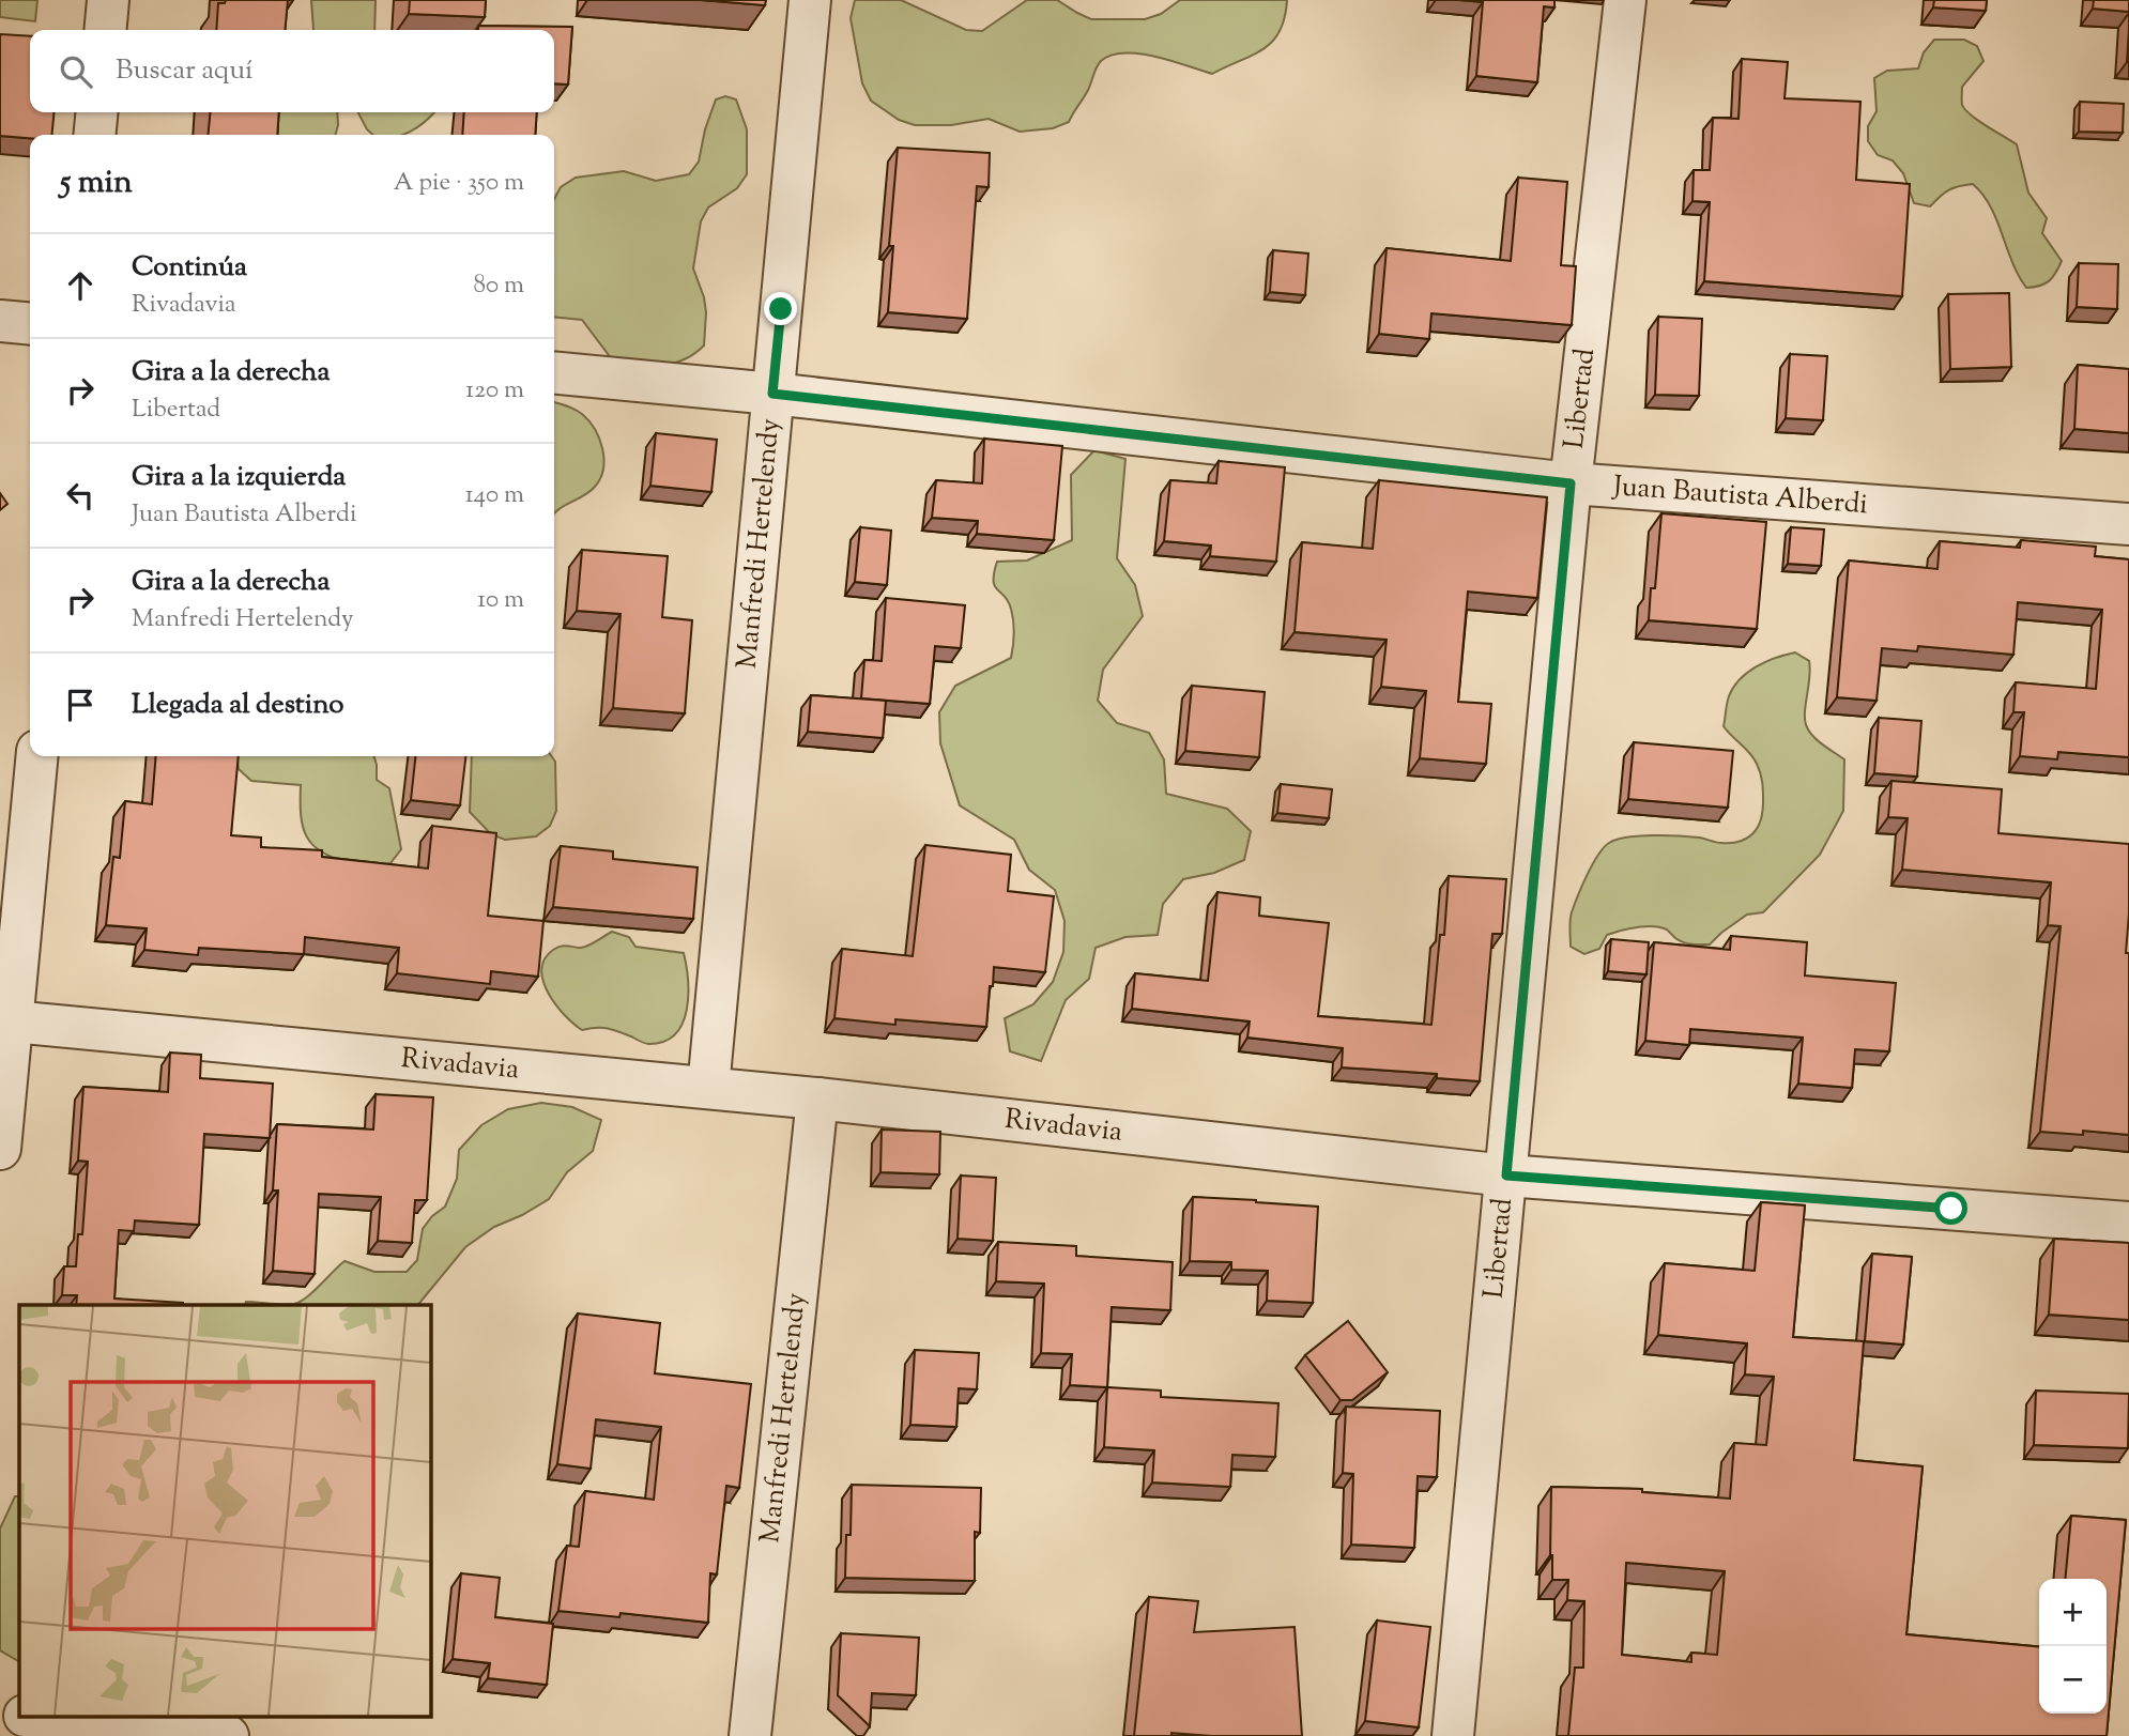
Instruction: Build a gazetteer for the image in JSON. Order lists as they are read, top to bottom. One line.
{"streets":{"street":["Libertad","Juan Bautista Alberdi","Manfredi Hertelendy","Rivadavia"]},"crossings":[["Libertad","Juan Bautista Alberdi"],["Libertad","Rivadavia"],["Juan Bautista Alberdi","Manfredi Hertelendy"],["Manfredi Hertelendy","Rivadavia"]],"page":{"search":"Buscar aquí","heading":["5 min","A pie · 350 m"],"list":[["Continúa","Rivadavia","80 m"],["Gira a la derecha","Libertad","120 m"],["Gira a la izquierda","Juan Bautista Alberdi","140 m"],["Gira a la derecha","Manfredi Hertelendy","10 m"],"Llegada al destino"],"map_buttons":["+","−"]}}
